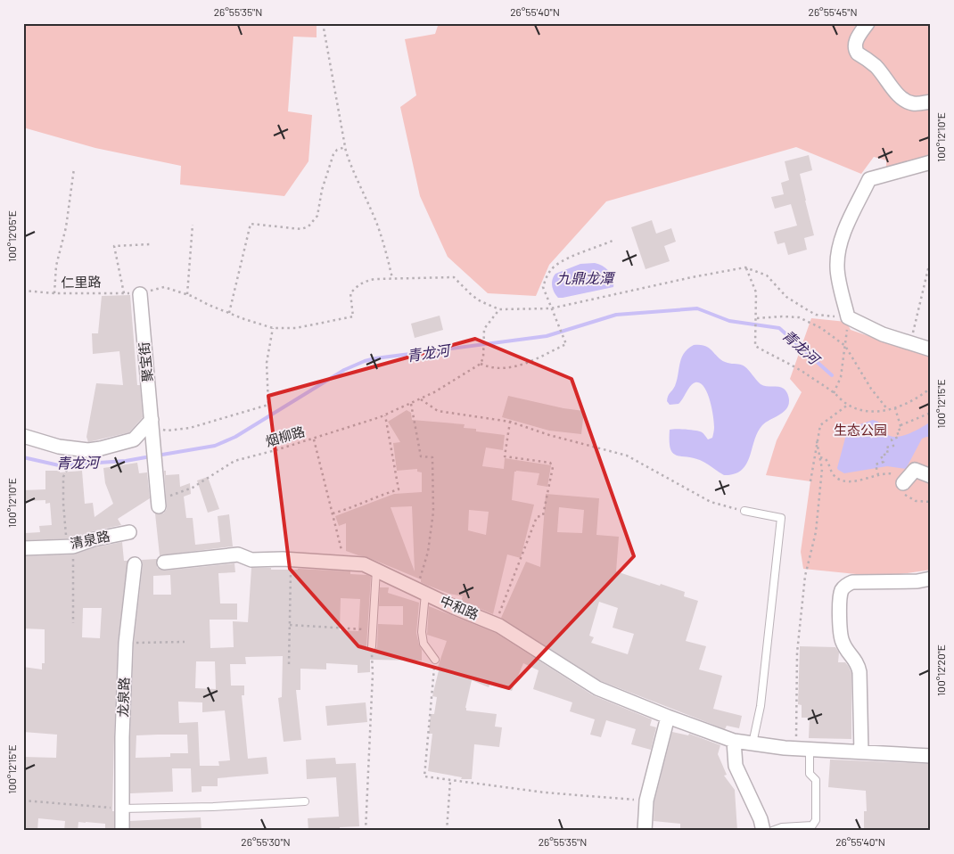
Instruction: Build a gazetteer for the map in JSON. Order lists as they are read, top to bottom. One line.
{"streets":{"street":["聚宝街","清泉路","中和路","龙泉路"],"path":["仁里路","烟柳路"]},"crossings":[["仁里路","聚宝街"],["聚宝街","烟柳路"]],"water":["九鼎龙潭","青龙河"],"parks":["生态公园"],"coordinates":["26°55'35\"N","26°55'40\"N","26°55'45\"N","100°12'10\"E","100°12'05\"E","100°12'15\"E","100°12'20\"E","26°55'30\"N"]}
